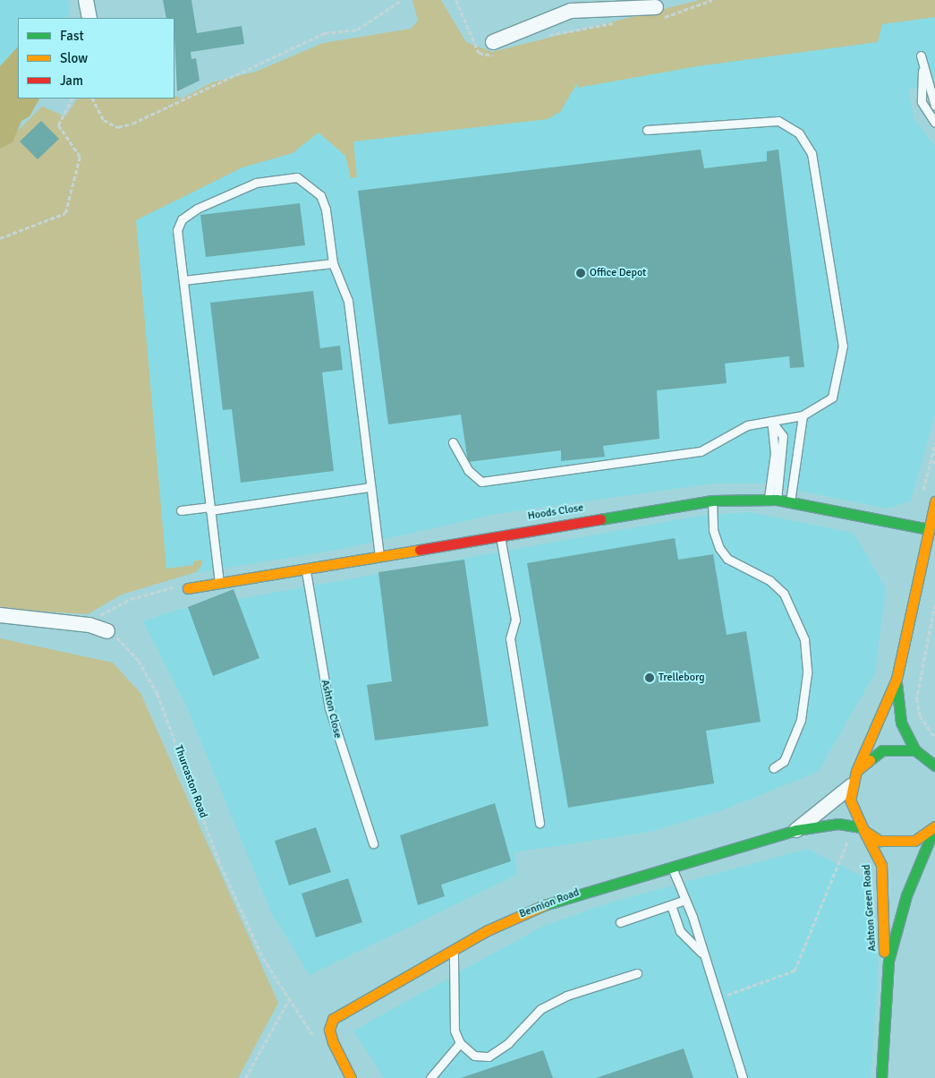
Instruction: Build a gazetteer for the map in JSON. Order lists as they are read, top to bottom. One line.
{"streets":{"street":["Hoods Close","Bennion Road","Ashton Green Road"],"lane":["Ashton Close"],"path":["Thurcaston Road"]},"crossings":[["Hoods Close","Ashton Close"],["Bennion Road","Ashton Green Road"]],"places":["Office Depot","Trelleborg"],"legend":["Fast","Slow","Jam"]}
